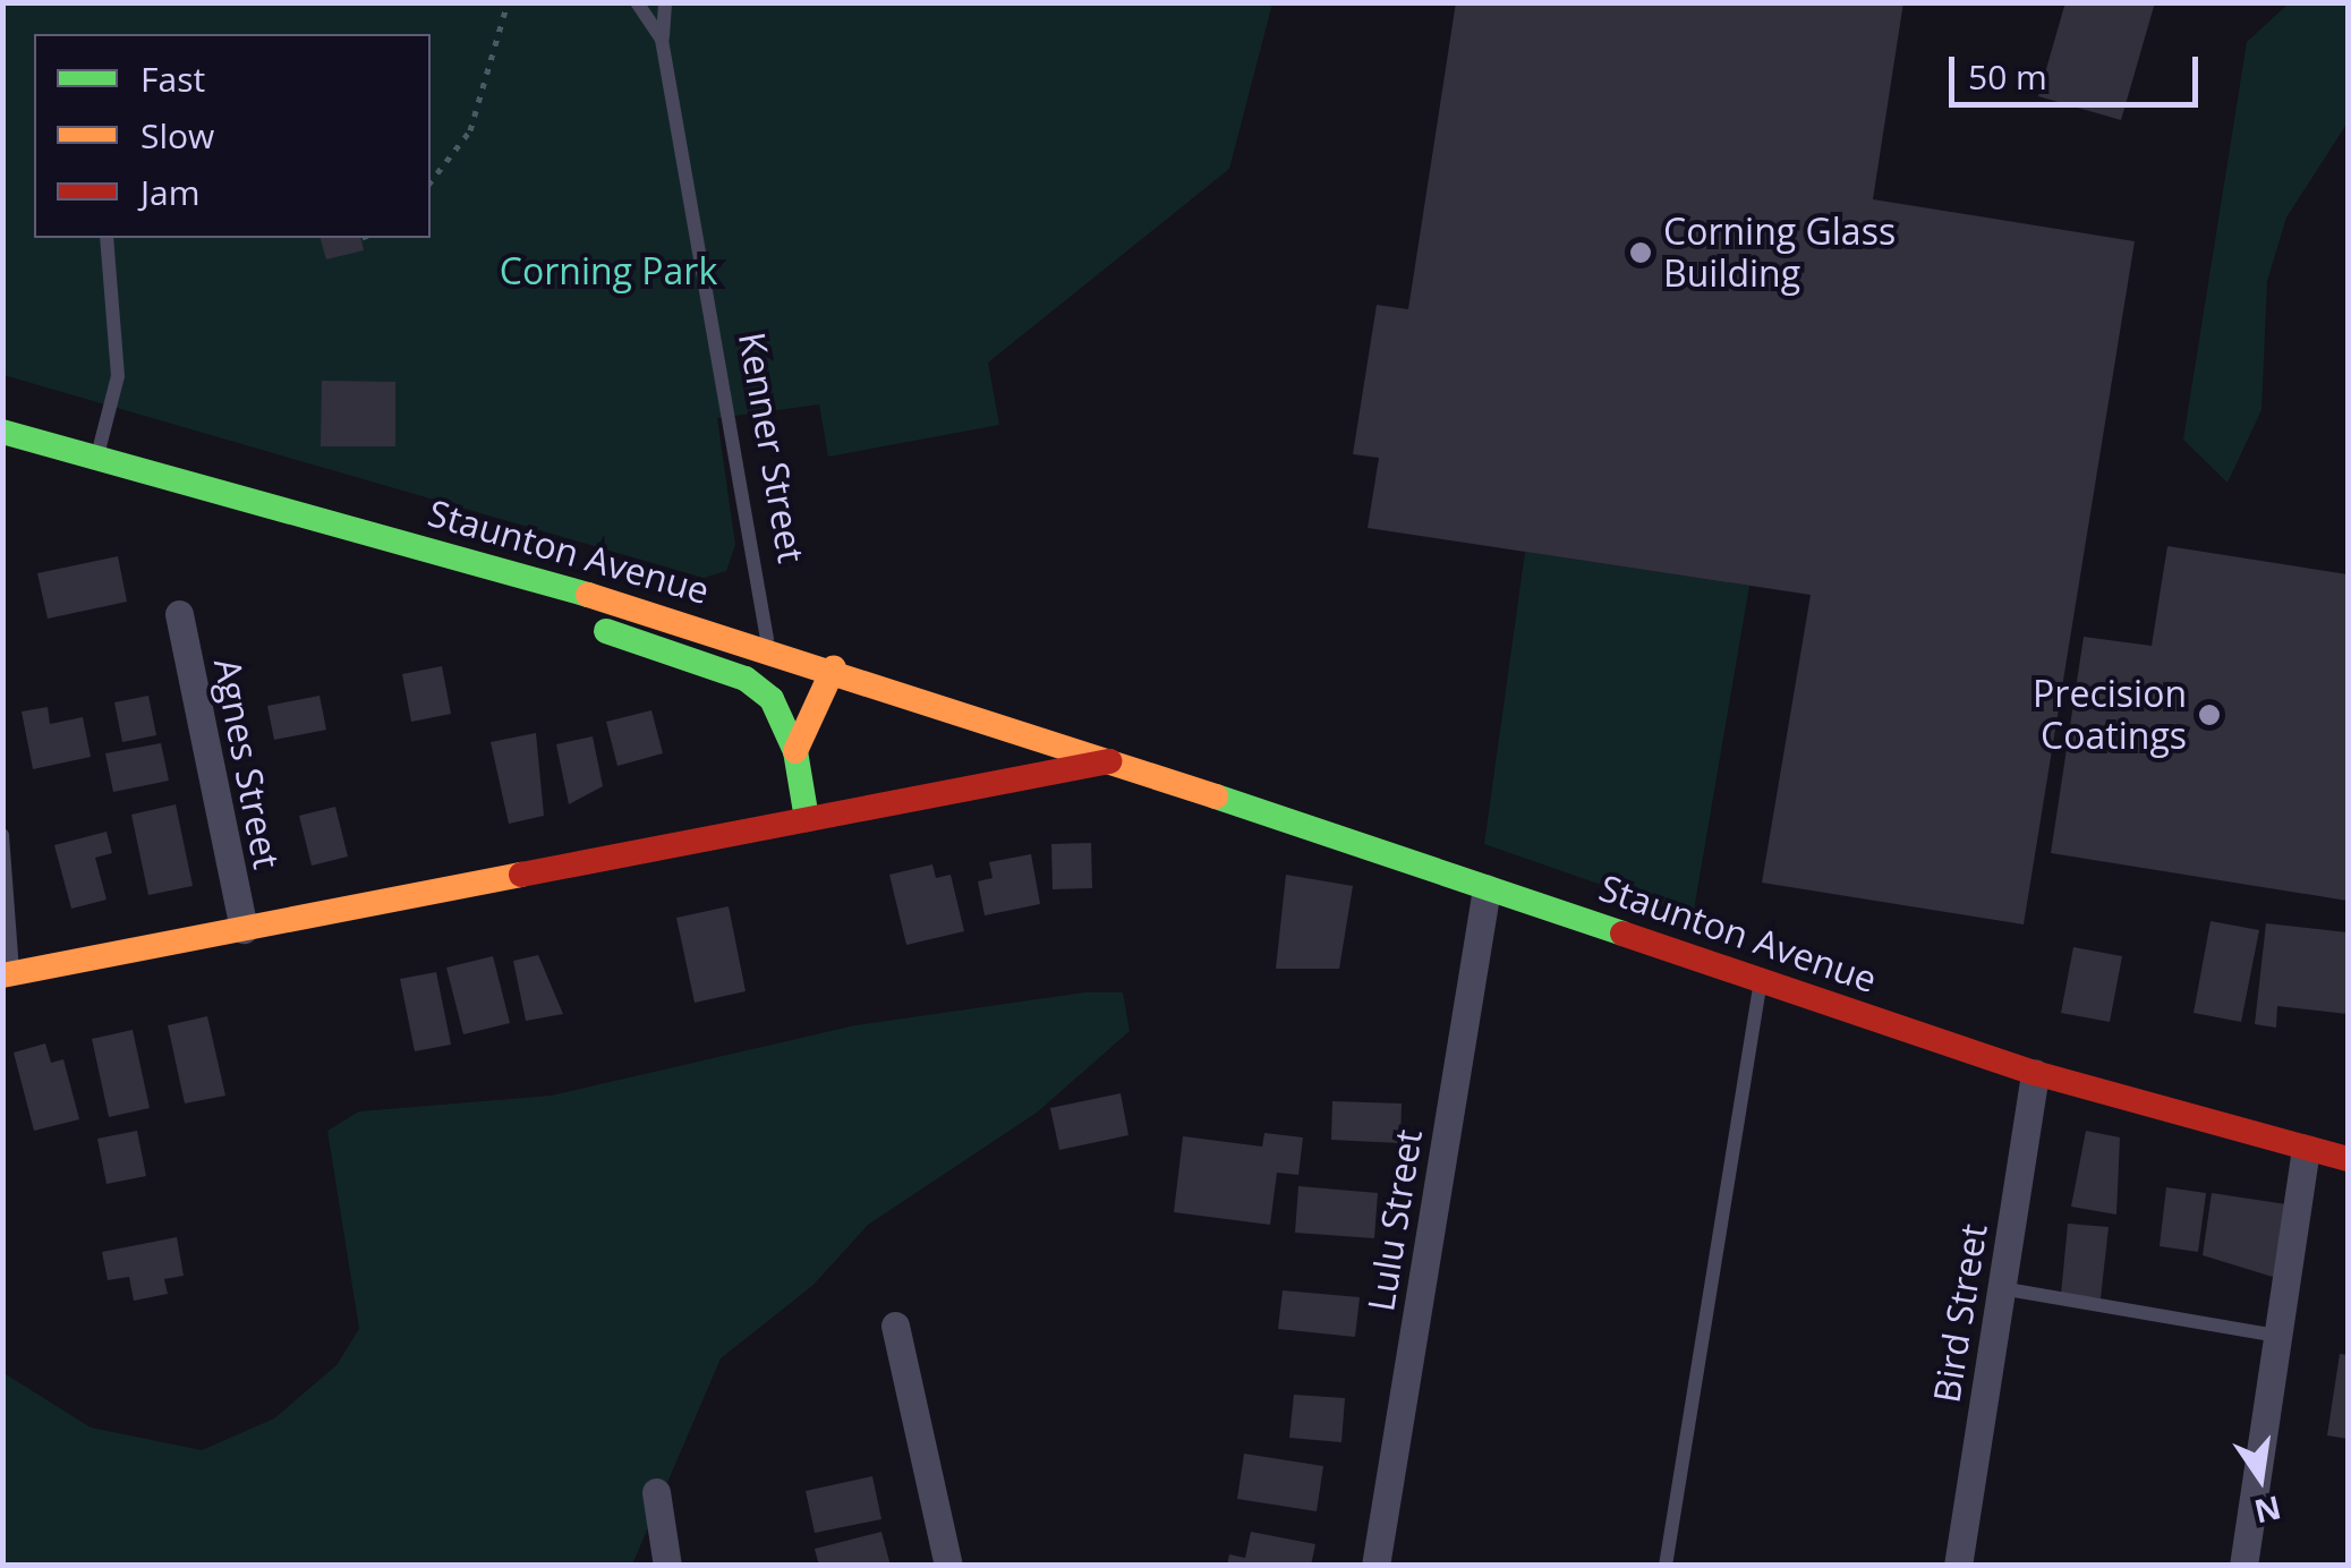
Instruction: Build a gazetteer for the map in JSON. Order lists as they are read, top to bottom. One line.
{"streets":{"main road":["Staunton Avenue"],"street":["Agnes Street","Lulu Street","Bird Street"],"lane":["Kenner Street"]},"crossings":[["Kenner Street","Staunton Avenue"],["Staunton Avenue","Agnes Street"],["Staunton Avenue","Lulu Street"],["Staunton Avenue","Bird Street"]],"parks":["Corning Park"],"places":["Corning Glass Building","Precision Coatings"],"legend":["Fast","Slow","Jam"],"scale_bar":"50 m","north":"bottom"}
